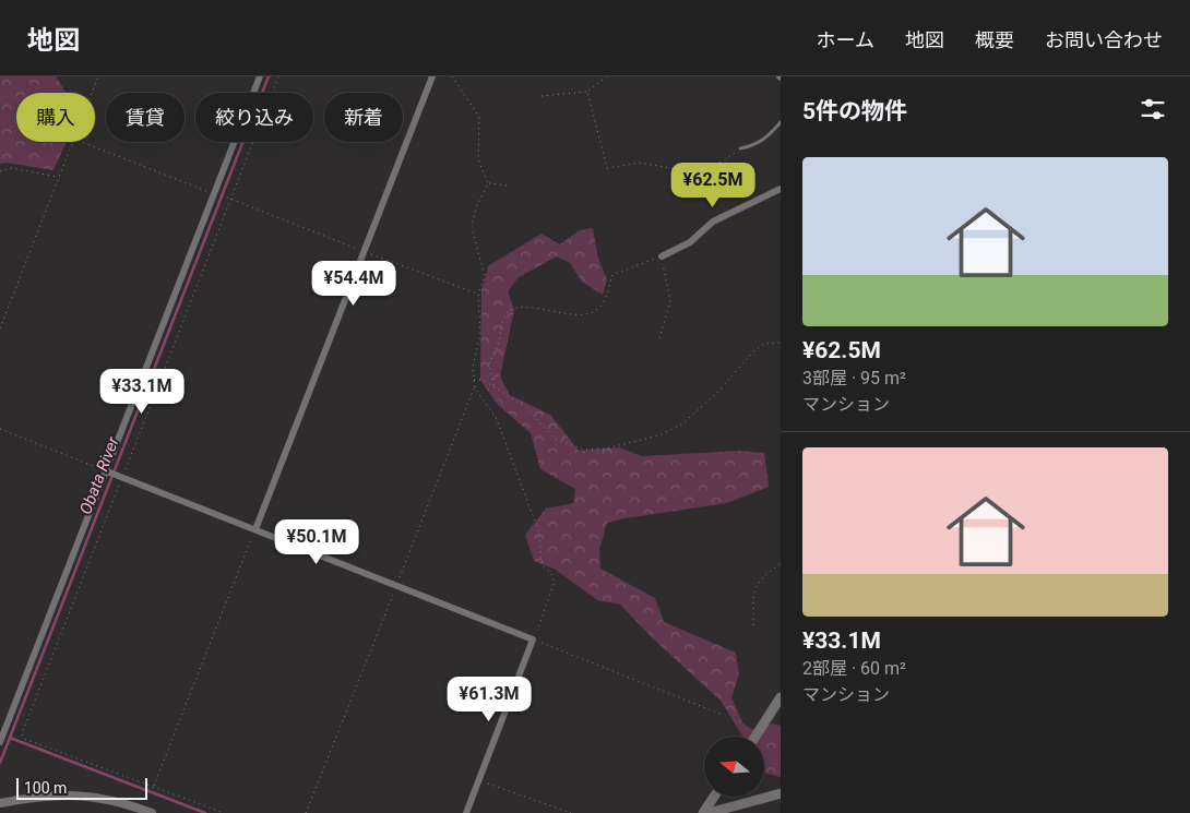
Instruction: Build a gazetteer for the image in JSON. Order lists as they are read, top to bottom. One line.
{"water":["Obata River"],"scale_bar":"100 m","north":"left","page":{"header":"地図","nav":["ホーム","地図","概要","お問い合わせ"],"heading":"5件の物件","chip":["購入","賃貸","絞り込み","新着"],"list":[{"name":"¥62.5M","note":"3部屋 · 95 m² · マンション"},{"name":"¥33.1M","note":"2部屋 · 60 m² · マンション"}],"price":["¥62.5M","¥54.4M","¥33.1M","¥50.1M","¥61.3M"],"scale":"100 m"}}
